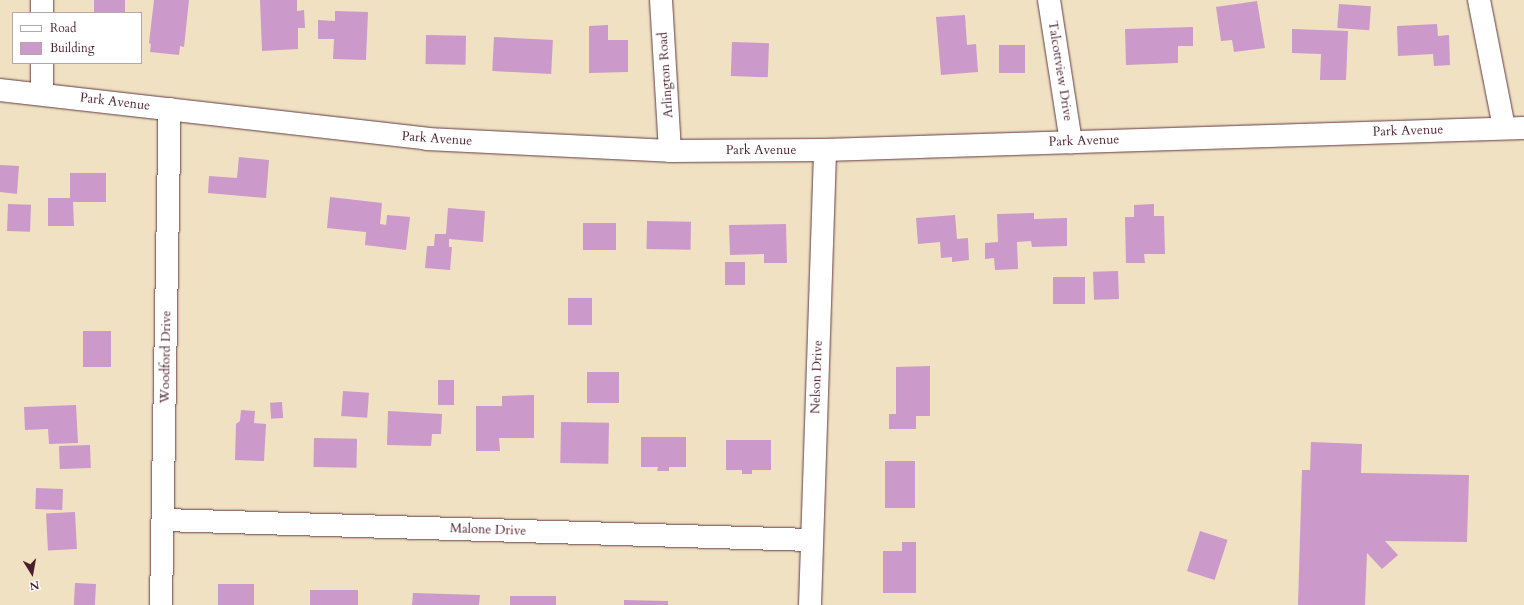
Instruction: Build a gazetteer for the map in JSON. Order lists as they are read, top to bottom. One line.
{"streets":{"street":["Talcottview Drive","Arlington Road","Park Avenue","Woodford Drive","Nelson Drive","Malone Drive"]},"crossings":[["Talcottview Drive","Park Avenue"],["Arlington Road","Park Avenue"],["Park Avenue","Woodford Drive"],["Park Avenue","Nelson Drive"],["Woodford Drive","Malone Drive"],["Nelson Drive","Malone Drive"]],"legend":["Road","Building"],"north":"bottom"}
